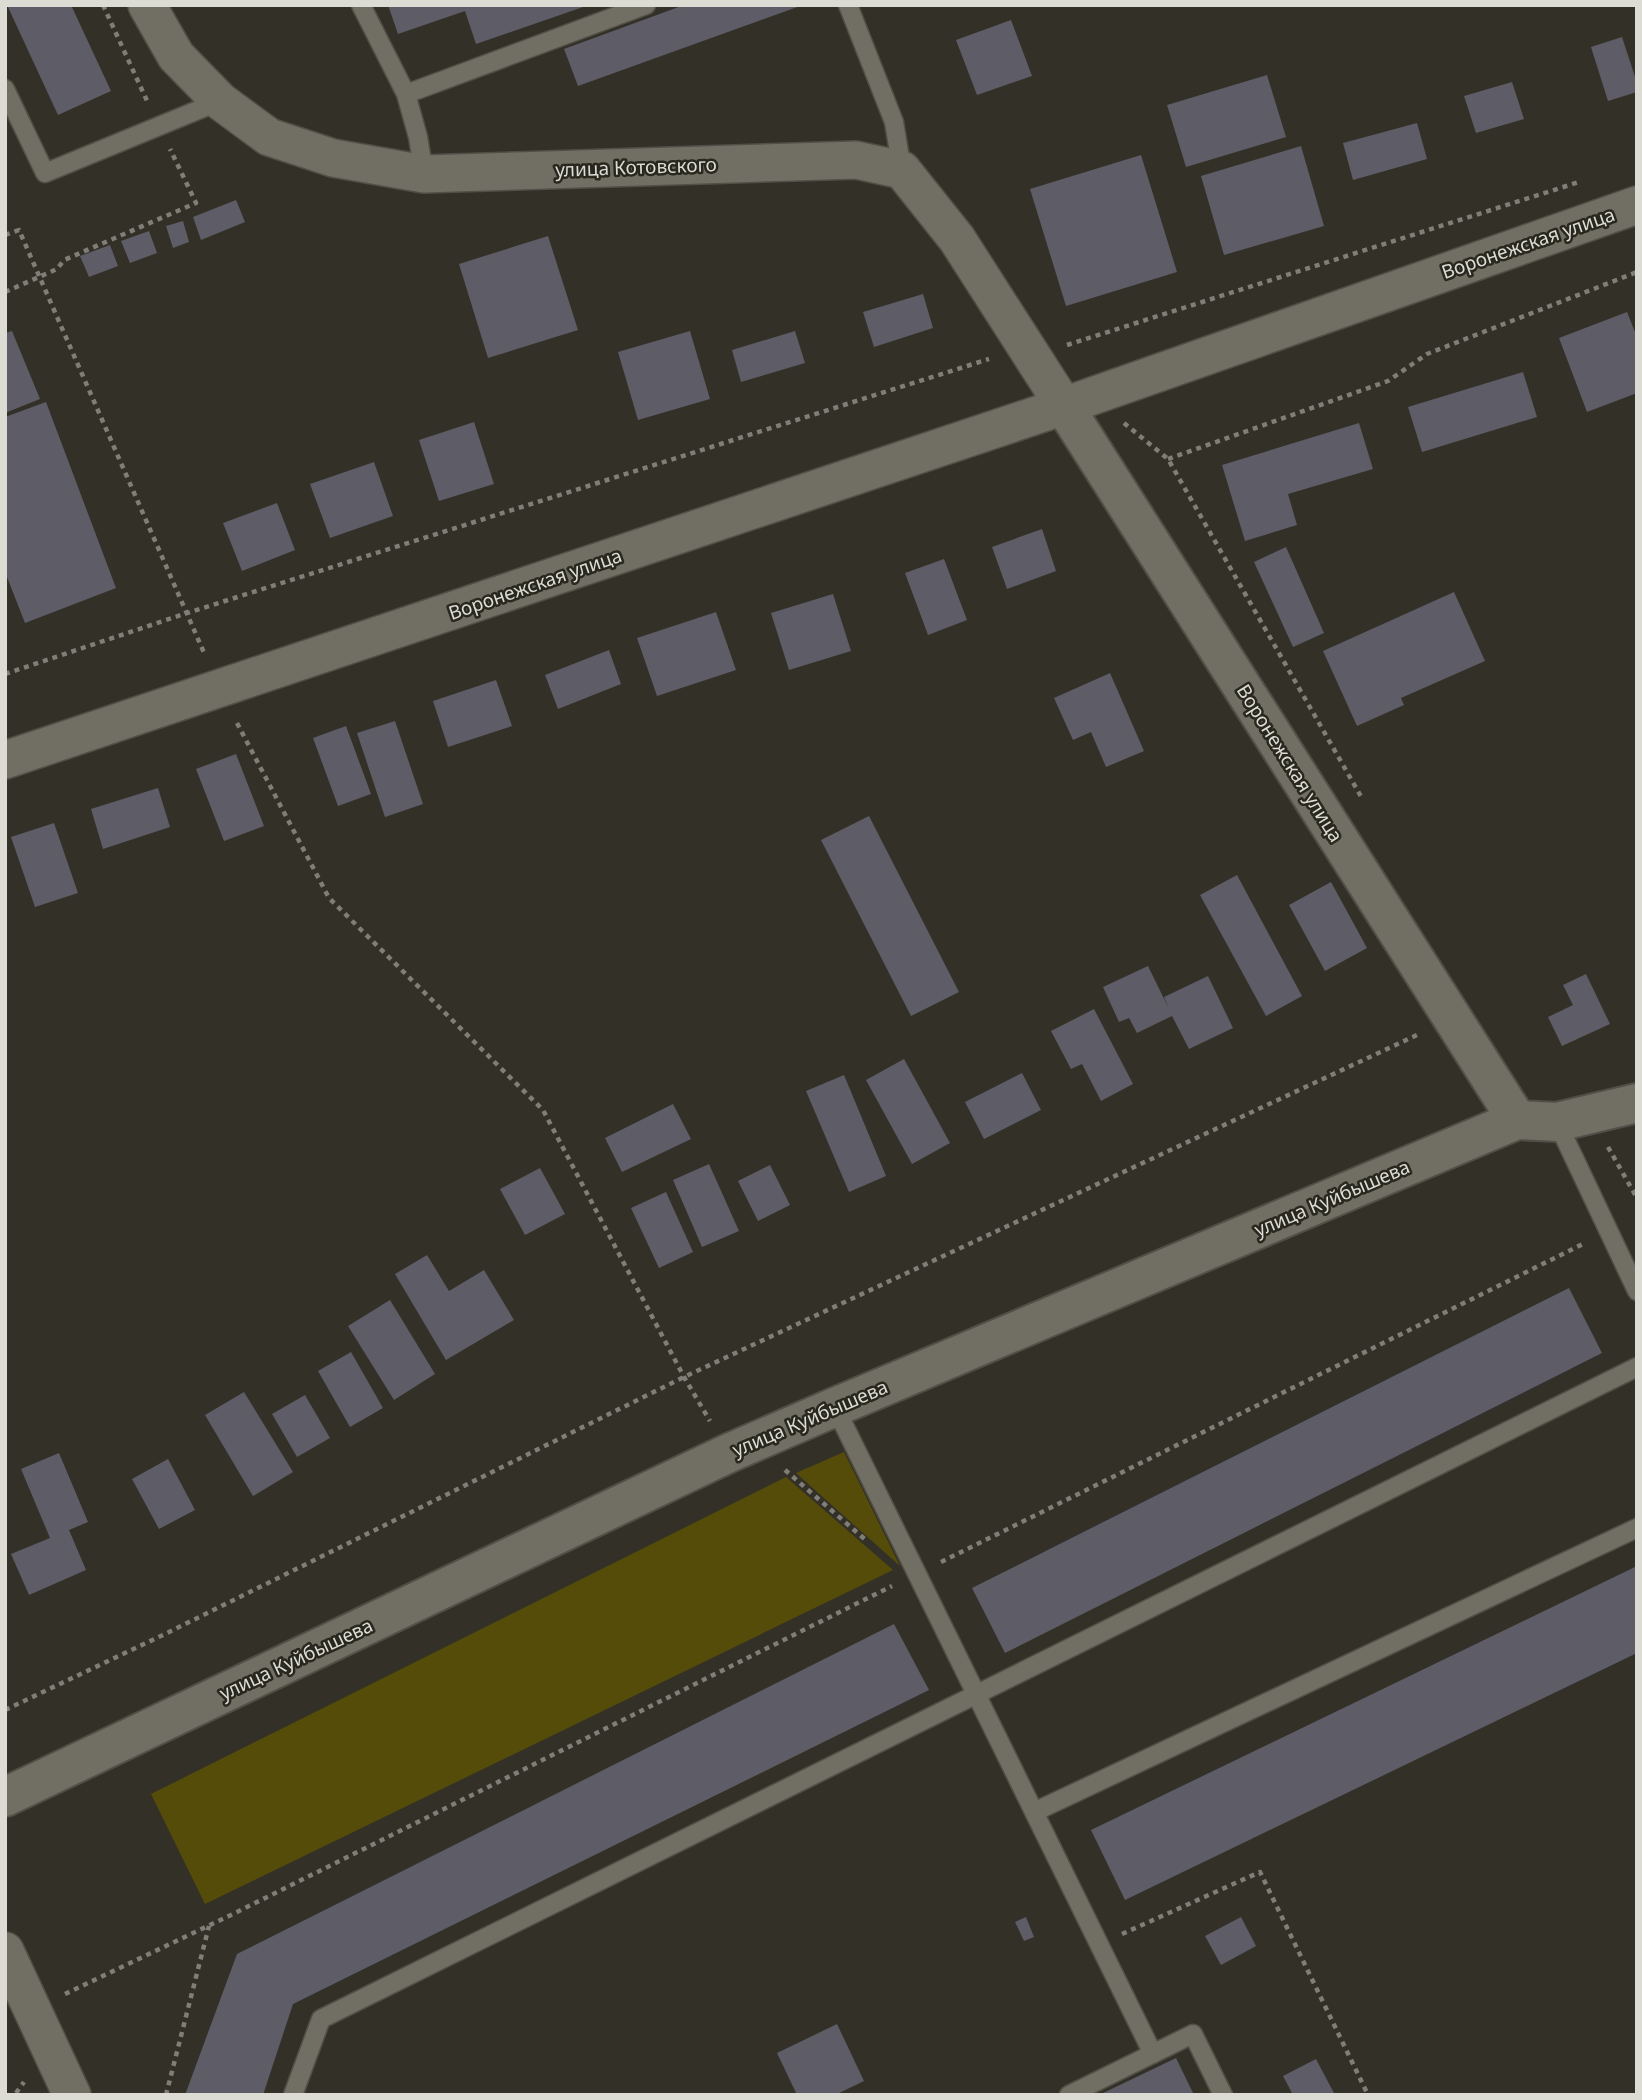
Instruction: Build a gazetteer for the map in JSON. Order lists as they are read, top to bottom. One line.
{"streets":{"street":["улица Котовского","Воронежская улица","улица Куйбышева"]},"crossings":[["Воронежская улица","улица Куйбышева"]]}
